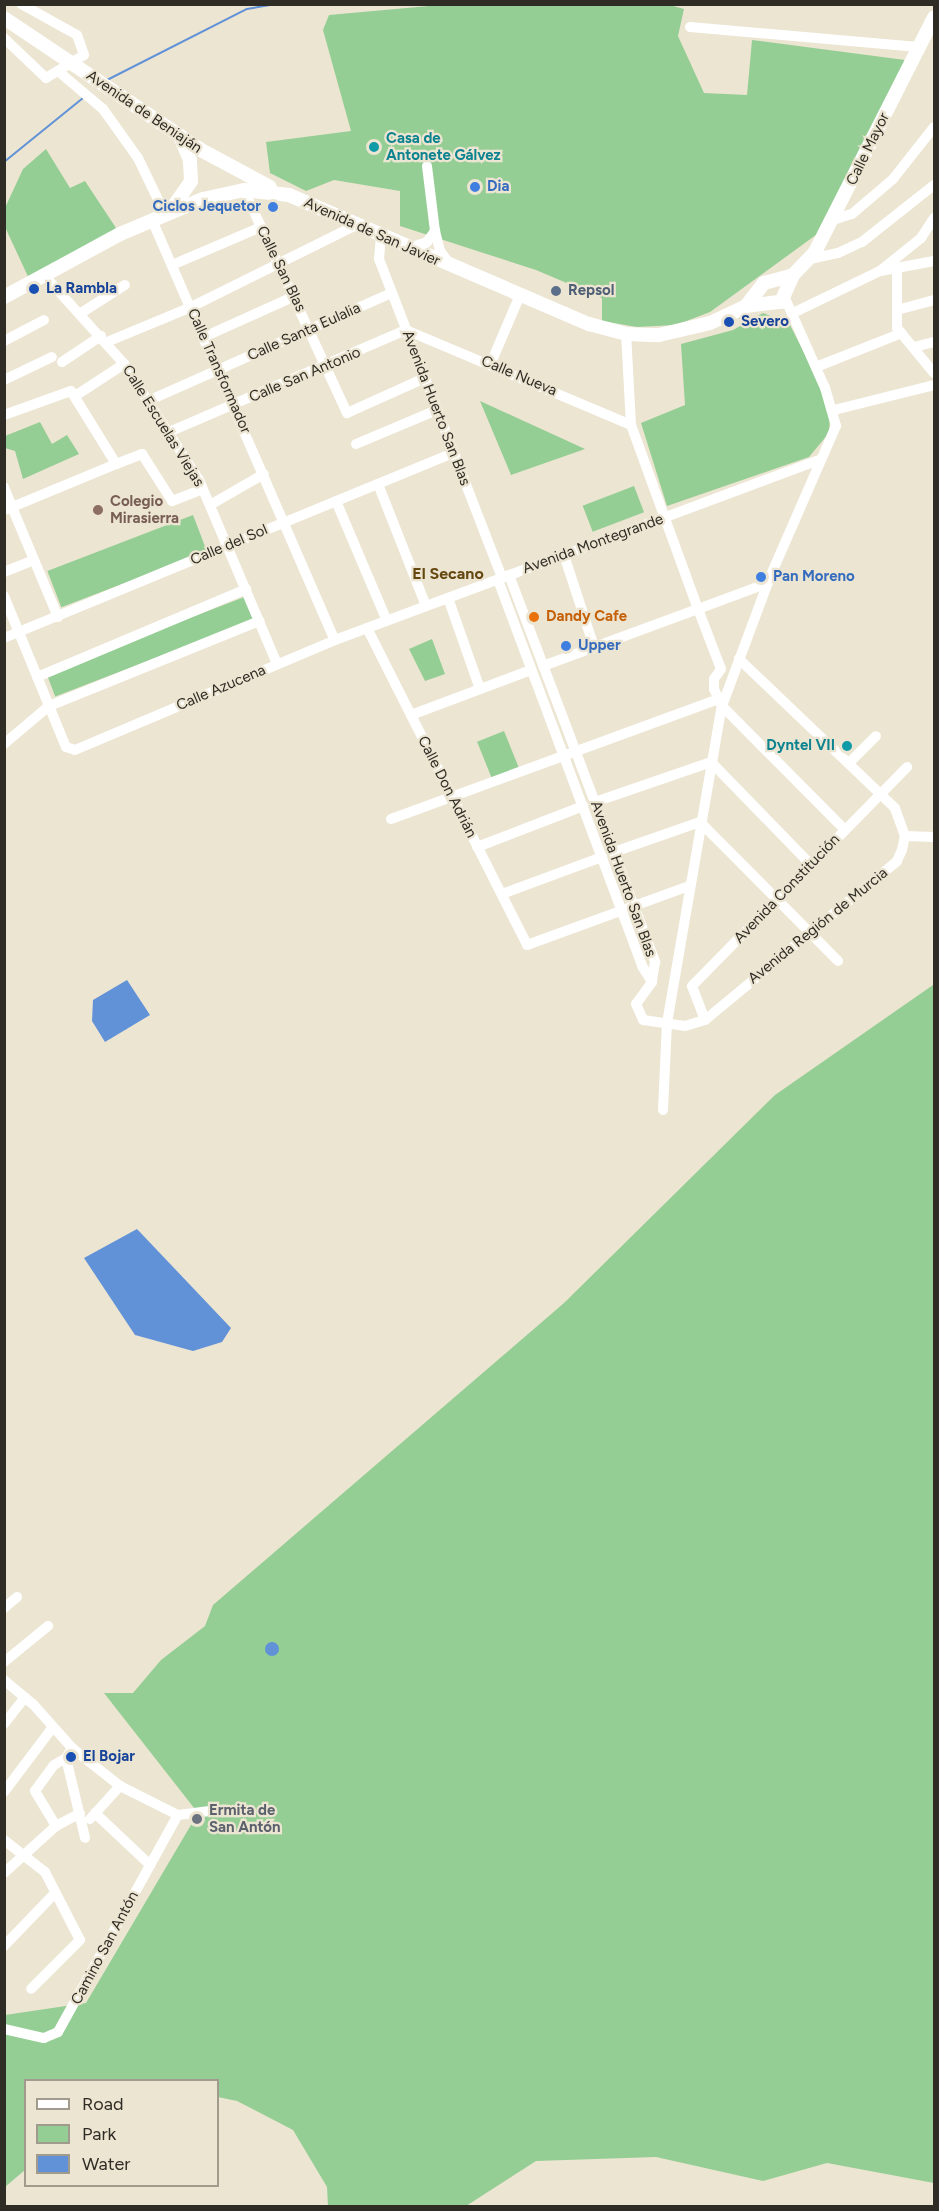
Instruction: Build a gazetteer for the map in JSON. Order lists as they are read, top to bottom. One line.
{"streets":{"main road":["Avenida de Beniaján","Calle Mayor","Avenida de San Javier"],"street":["Calle San Blas","Calle Santa Eulalia","Calle Transformador","Calle San Antonio","Calle Nueva","Avenida Huerto San Blas","Calle Escuelas Viejas","Avenida Montegrande","Calle del Sol","Calle Azucena","Calle Don Adrián","Avenida Constitución","Avenida Región de Murcia","Camino San Antón"]},"crossings":[["Avenida de Beniaján","Avenida de San Javier"],["Avenida de Beniaján","Calle San Blas"],["Calle Mayor","Avenida de San Javier"],["Avenida de San Javier","Avenida Huerto San Blas"],["Calle San Blas","Calle Santa Eulalia"],["Calle San Blas","Calle San Antonio"],["Calle San Blas","Avenida Huerto San Blas"],["Calle Santa Eulalia","Calle Transformador"],["Calle Santa Eulalia","Avenida Huerto San Blas"],["Calle Santa Eulalia","Calle Escuelas Viejas"],["Calle Transformador","Calle San Antonio"],["Calle Transformador","Calle del Sol"],["Calle Transformador","Calle Azucena"],["Calle San Antonio","Calle Nueva"],["Calle San Antonio","Avenida Huerto San Blas"],["Calle San Antonio","Calle Escuelas Viejas"],["Calle Nueva","Avenida Huerto San Blas"],["Avenida Huerto San Blas","Avenida Montegrande"],["Avenida Huerto San Blas","Calle del Sol"],["Avenida Huerto San Blas","Calle Don Adrián"],["Calle Escuelas Viejas","Calle del Sol"],["Calle Escuelas Viejas","Calle Azucena"],["Avenida Montegrande","Calle Azucena"],["Avenida Montegrande","Calle Don Adrián"],["Calle Azucena","Calle Don Adrián"],["Avenida Constitución","Avenida Región de Murcia"]],"districts":["El Secano"],"places":["Casa de Antonete Gálvez","Dia","Ciclos Jequetor","La Rambla","Repsol","Severo","Colegio Mirasierra","Pan Moreno","Dandy Cafe","Upper","Dyntel VII","El Bojar","Ermita de San Antón"],"legend":["Road","Park","Water"]}
